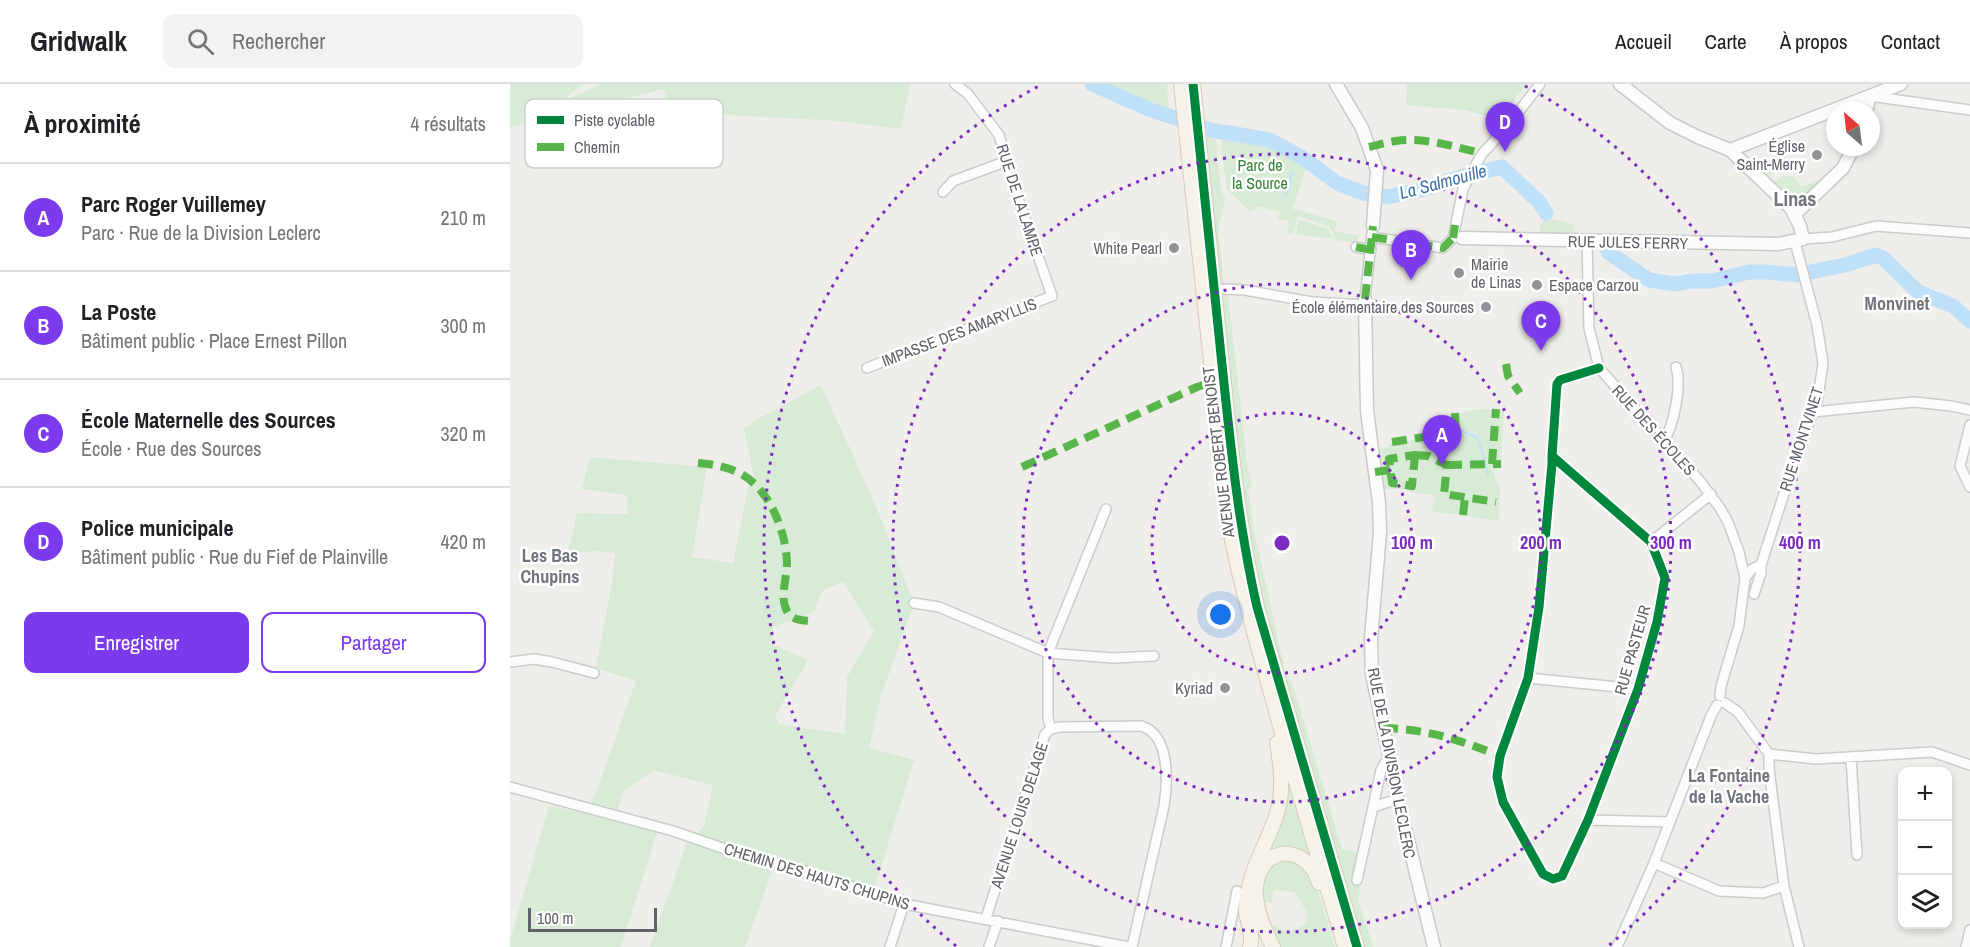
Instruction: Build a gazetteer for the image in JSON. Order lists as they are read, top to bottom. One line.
{"streets":{"main road":["AVENUE ROBERT BENOIST"],"street":["RUE DE LA LAMPE","RUE JULES FERRY","IMPASSE DES AMARYLLIS","RUE DES ÉCOLES","RUE MONTVINET","RUE PASTEUR","RUE DE LA DIVISION LECLERC","AVENUE LOUIS DELAGE","CHEMIN DES HAUTS CHUPINS"]},"crossings":[["RUE DE LA LAMPE","IMPASSE DES AMARYLLIS"],["RUE JULES FERRY","RUE DES ÉCOLES"],["RUE JULES FERRY","RUE MONTVINET"],["AVENUE LOUIS DELAGE","CHEMIN DES HAUTS CHUPINS"]],"districts":["Linas","Monvinet","Les Bas Chupins","La Fontaine de la Vache"],"water":["La Salmouille"],"parks":["Parc de la Source"],"places":["Église Saint-Merry","White Pearl","Mairie de Linas","Espace Carzou","École élémentaire des Sources","Kyriad"],"legend":["Piste cyclable","Chemin"],"scale_bar":"100 m","north":"top left","page":{"header":"Gridwalk","search":"Rechercher","nav":["Accueil","Carte","À propos","Contact"],"heading":["À proximité","4 résultats"],"pins":["D","B","C","A"],"list":[{"mark":"A","name":"Parc Roger Vuillemey","note":"Parc · Rue de la Division Leclerc","value":"210 m"},{"mark":"B","name":"La Poste","note":"Bâtiment public · Place Ernest Pillon","value":"300 m"},{"mark":"C","name":"École Maternelle des Sources","note":"École · Rue des Sources","value":"320 m"},{"mark":"D","name":"Police municipale","note":"Bâtiment public · Rue du Fief de Plainville","value":"420 m"}],"buttons":["Enregistrer","Partager"],"map_buttons":["+","−"],"scale":"100 m"},"rings":["100 m","200 m","300 m","400 m"]}
